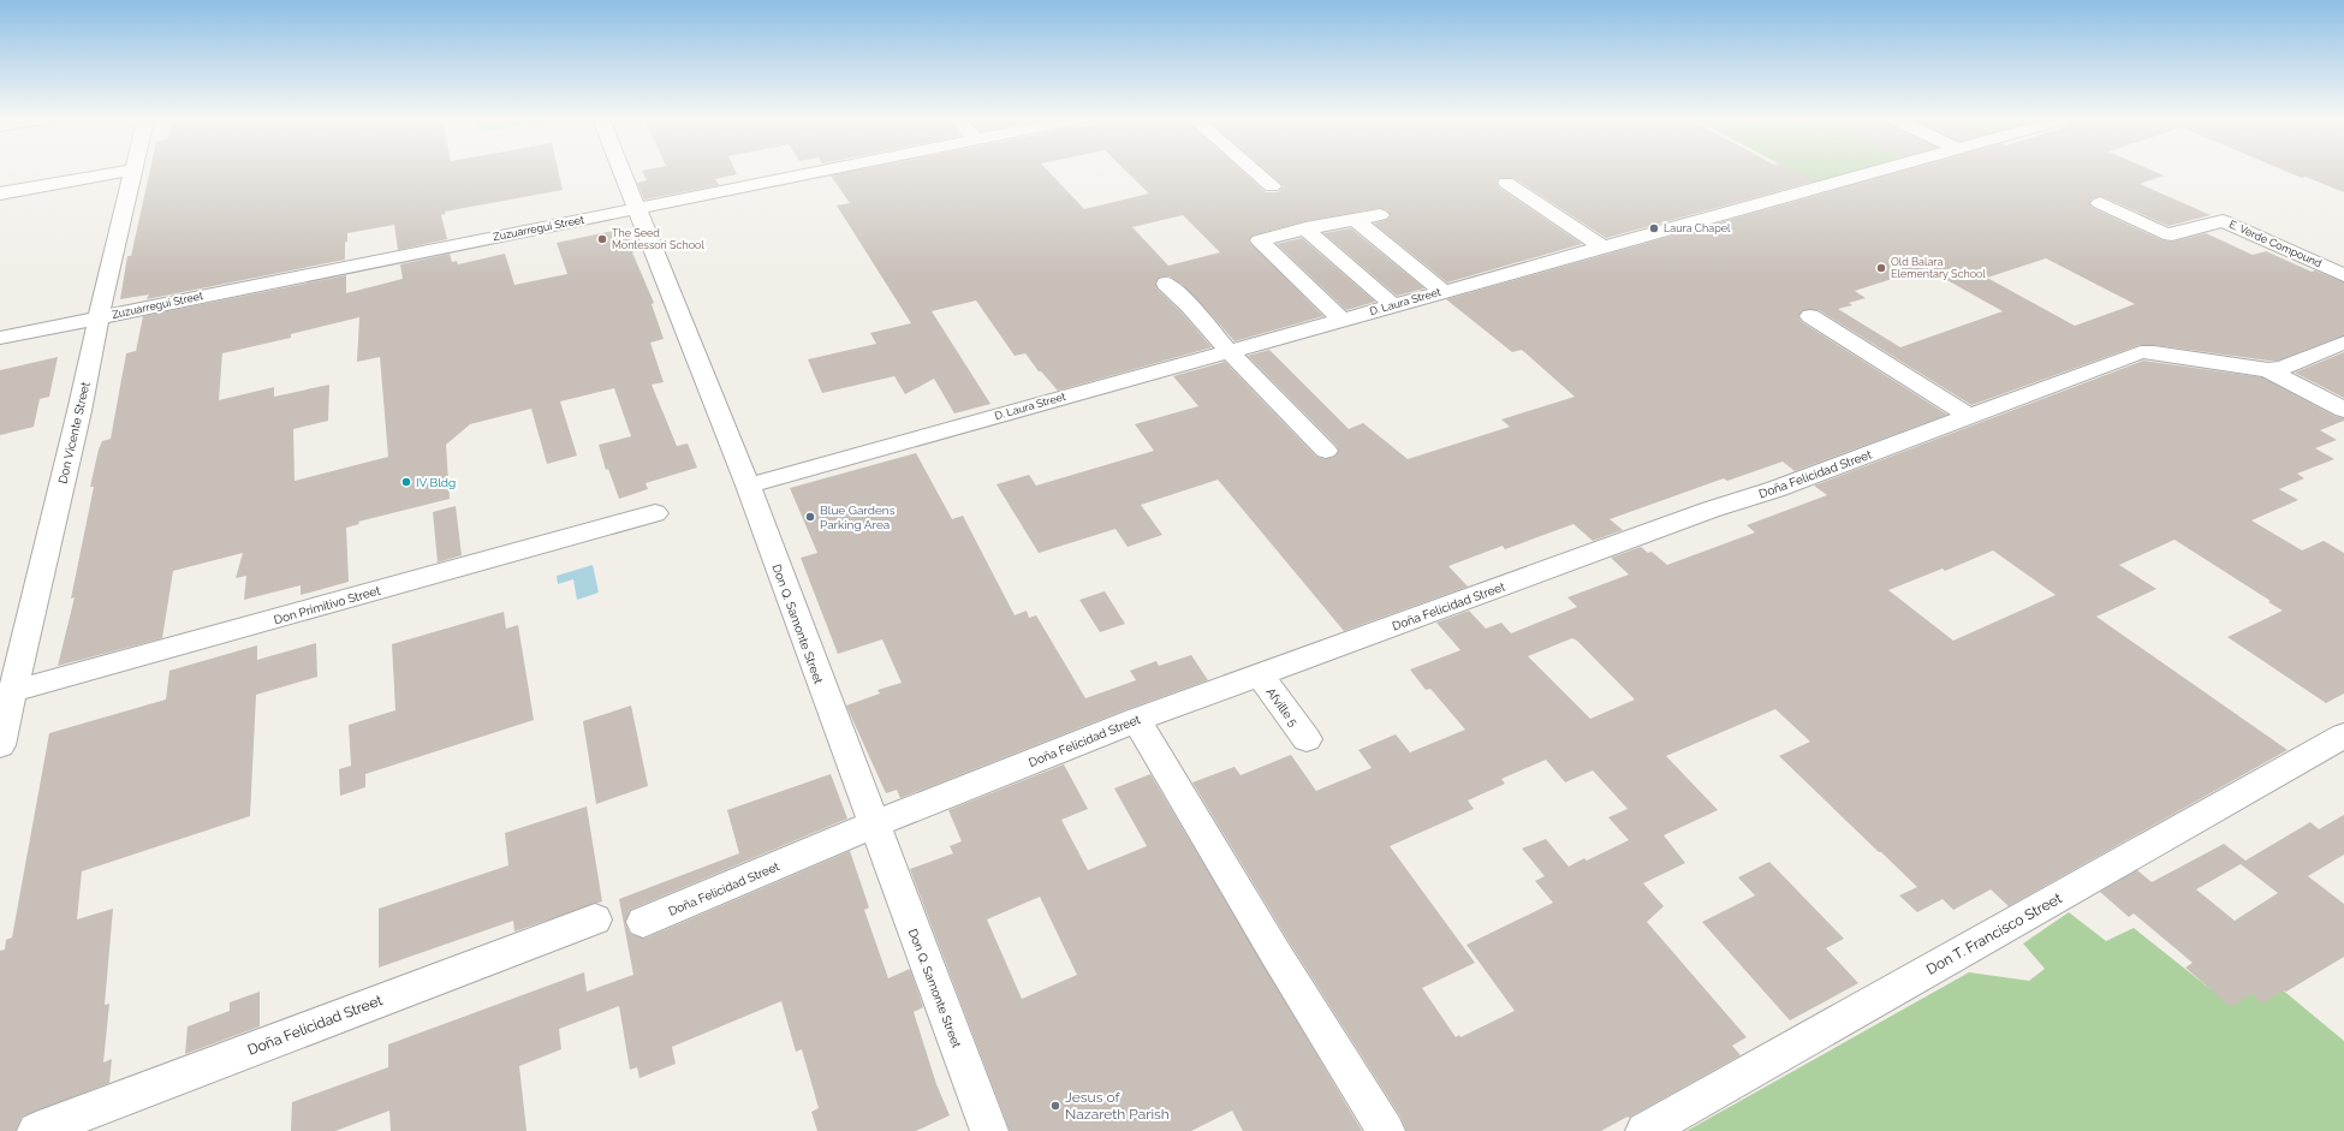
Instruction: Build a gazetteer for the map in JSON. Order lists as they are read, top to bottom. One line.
{"streets":{"street":["Zuzuarregui Street","E. Verde Compound","D. Laura Street","Don Vicente Street","Doña Felicidad Street","Don Primitivo Street","Don Q. Samonte Street","Afville 5","Don T. Francisco Street"]},"crossings":[["Zuzuarregui Street","Don Vicente Street"],["Zuzuarregui Street","Don Q. Samonte Street"],["D. Laura Street","Don Q. Samonte Street"],["Don Vicente Street","Don Primitivo Street"],["Doña Felicidad Street","Don Q. Samonte Street"],["Doña Felicidad Street","Afville 5"]],"places":["Laura Chapel","The Seed Montessori School","Old Balara Elementary School","IV Bldg","Blue Gardens Parking Area","Jesus of Nazareth Parish"]}
